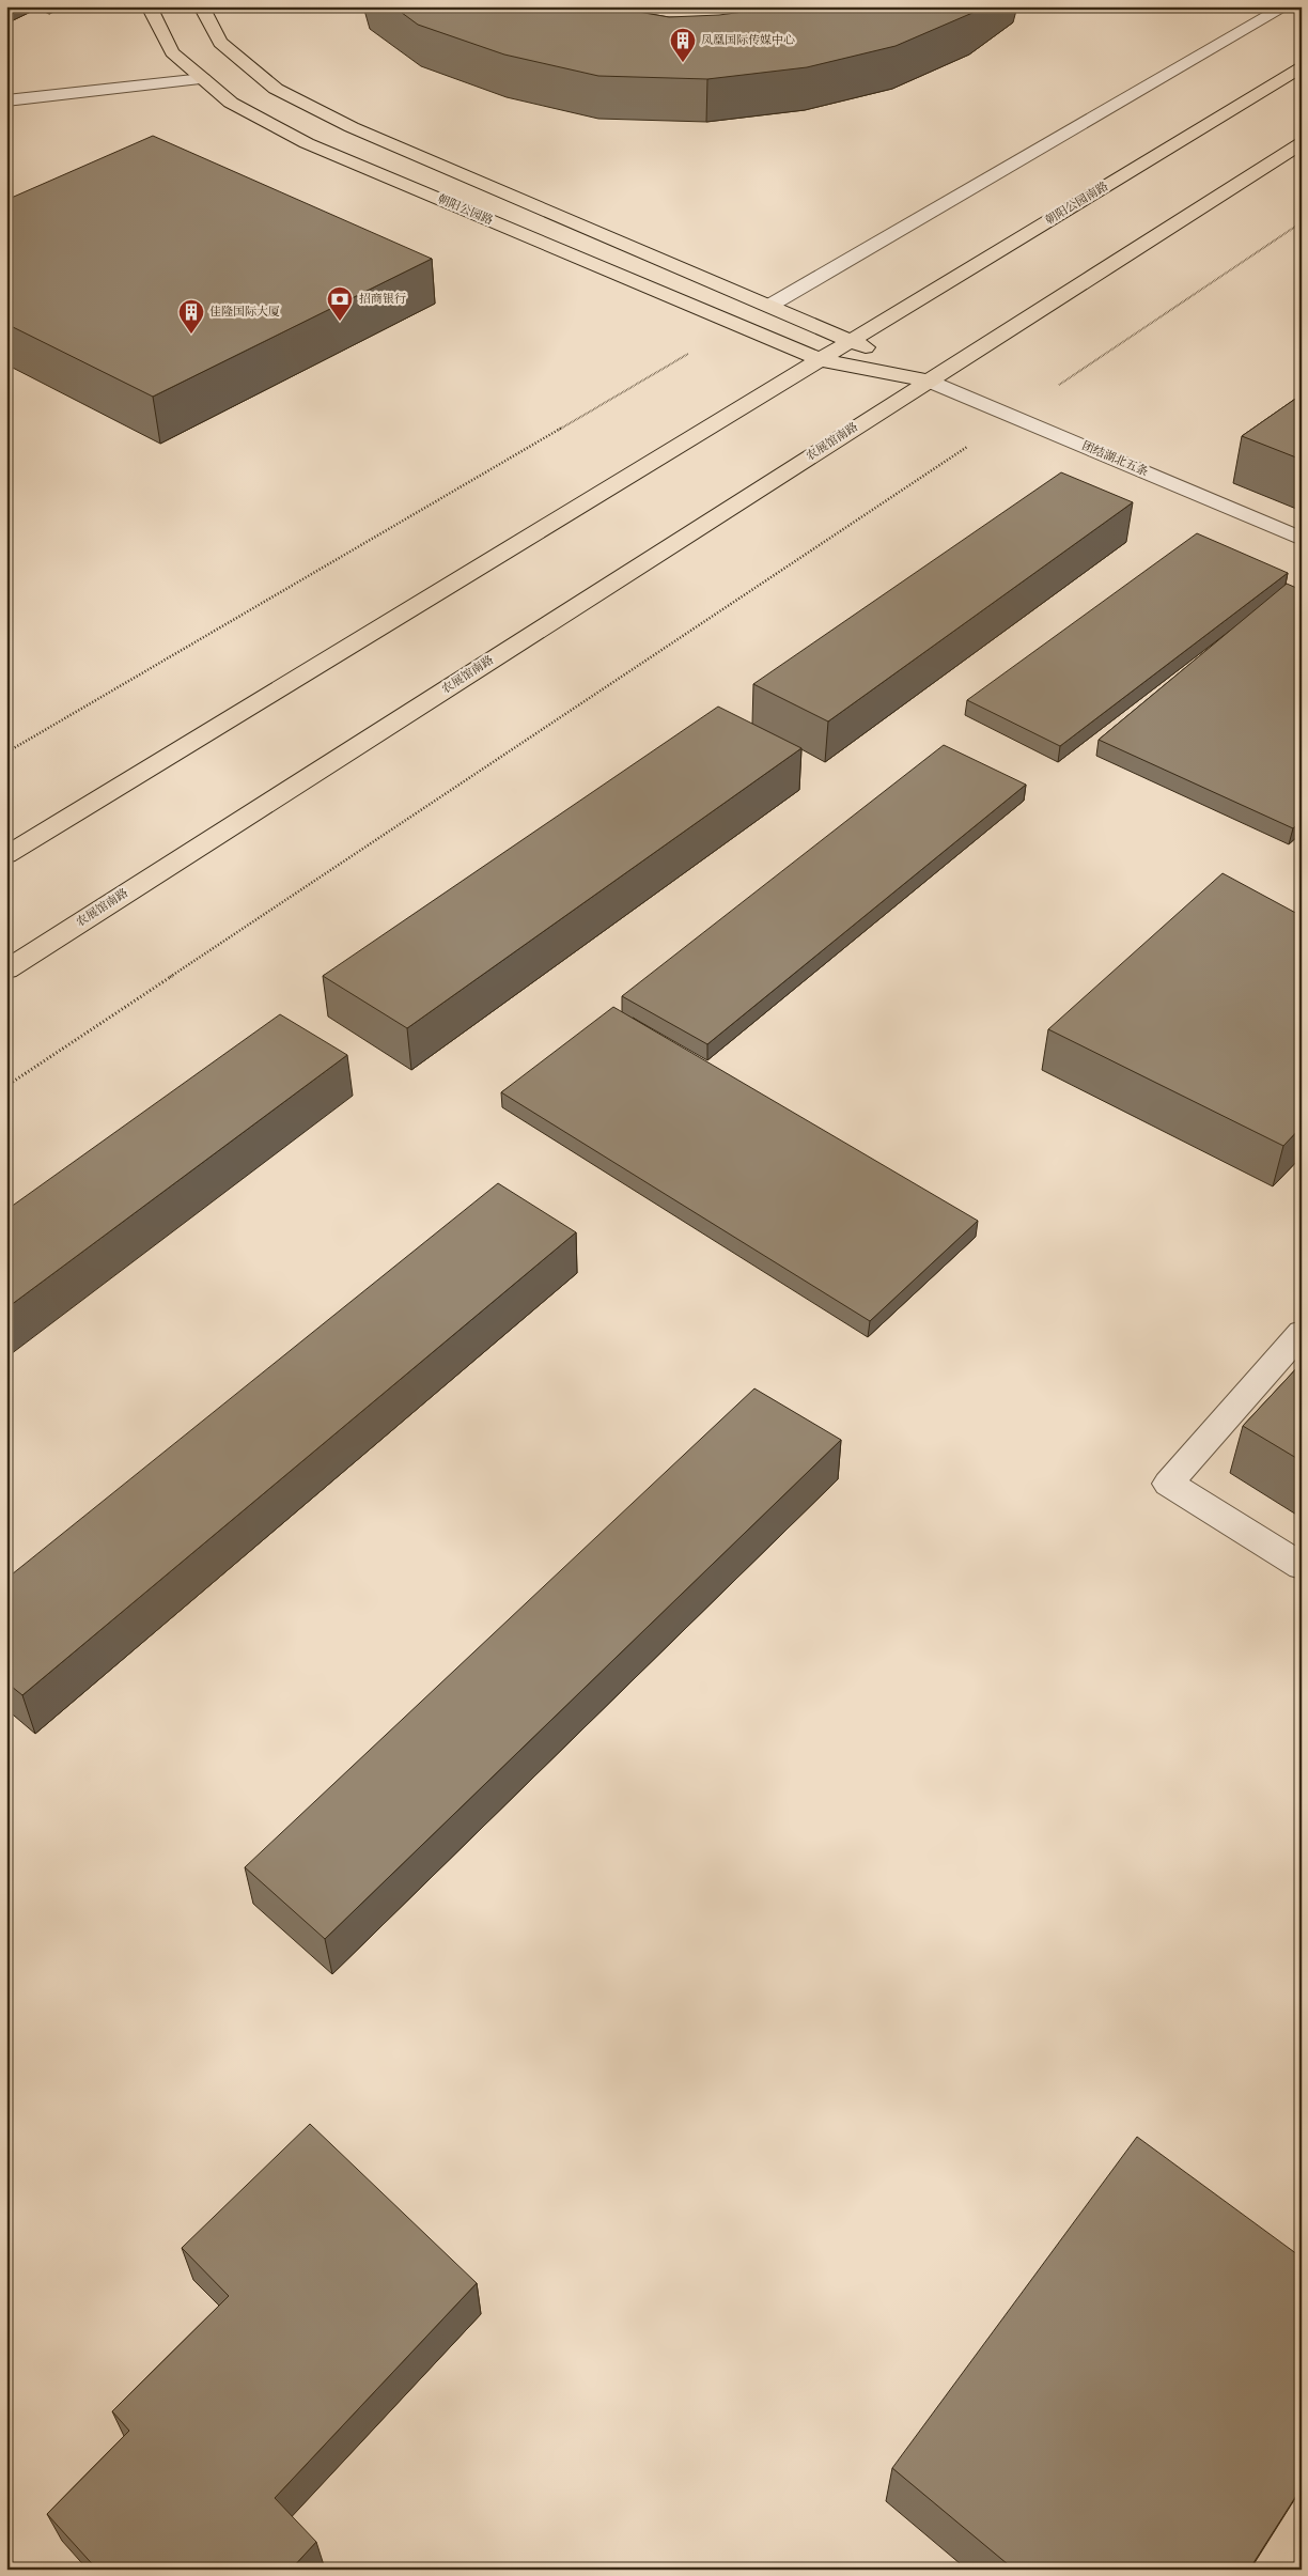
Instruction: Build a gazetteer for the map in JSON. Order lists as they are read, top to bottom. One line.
{"streets":{"main road":["朝阳公园南路","朝阳公园路","农展馆南路"],"street":["团结湖北五条"]},"crossings":[["朝阳公园南路","朝阳公园路"],["朝阳公园路","农展馆南路"],["朝阳公园路","团结湖北五条"],["农展馆南路","团结湖北五条"]],"places":{"building":["凤凰国际传媒中心","佳隆国际大厦"],"bank":["招商银行"]}}
